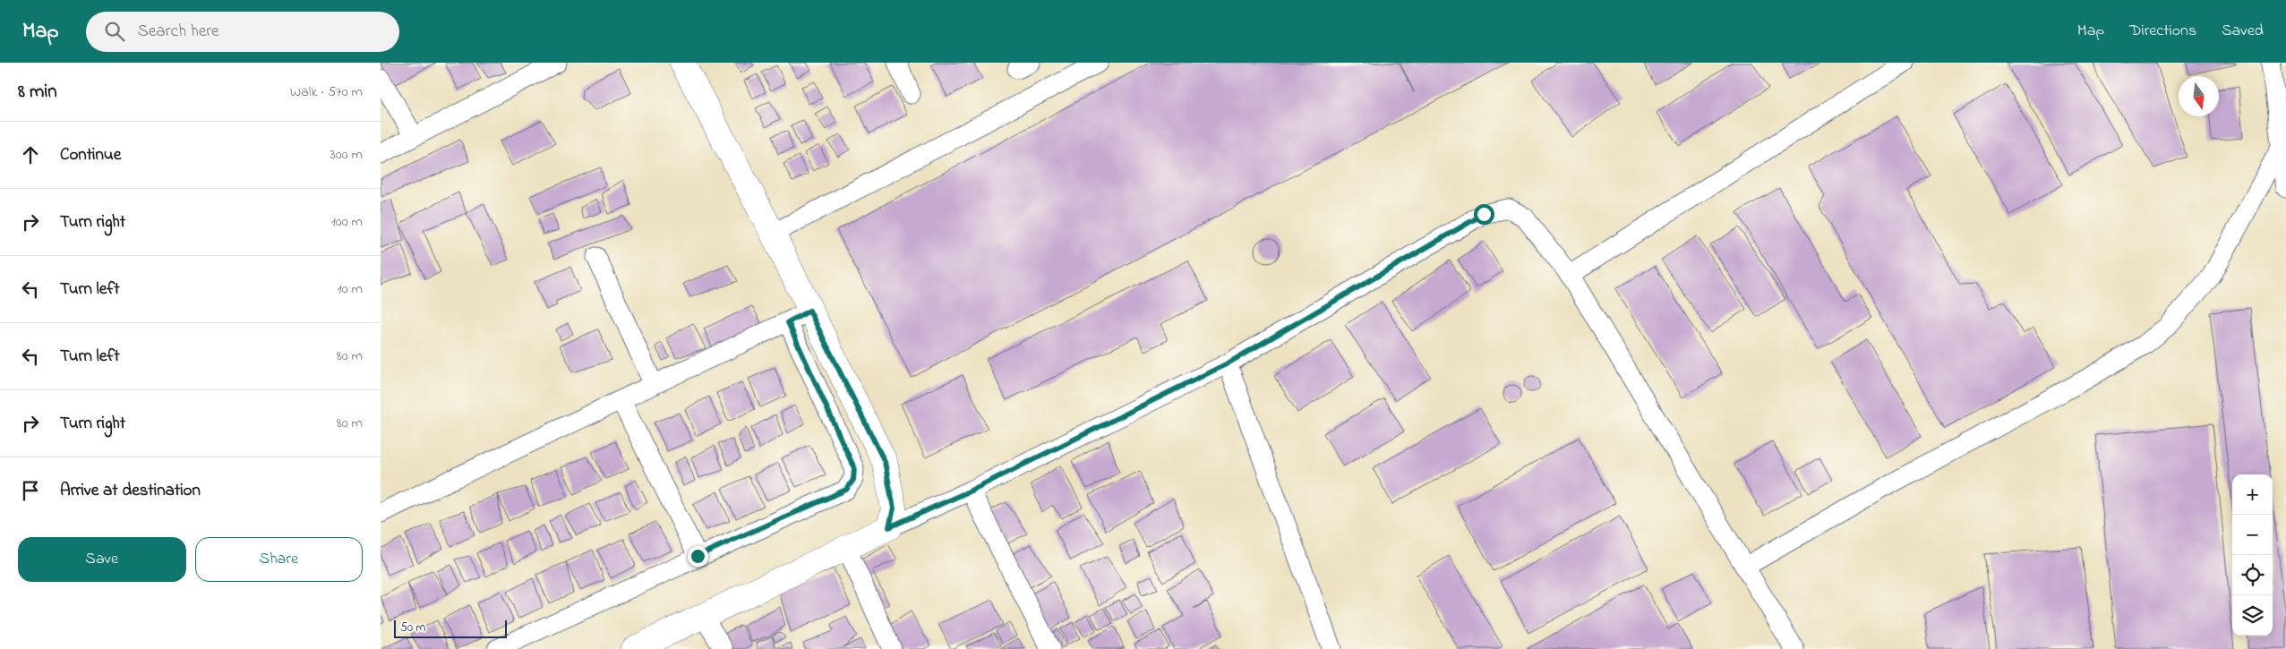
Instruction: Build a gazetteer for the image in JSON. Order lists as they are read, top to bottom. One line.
{"scale_bar":"50 m","north":"bottom","page":{"header":"Map","search":"Search here","nav":["Map","Directions","Saved"],"heading":["8 min","Walk · 570 m"],"list":[["Continue","300 m"],["Turn right","100 m"],["Turn left","10 m"],["Turn left","80 m"],["Turn right","80 m"],"Arrive at destination"],"map_buttons":["+","−"],"buttons":["Save","Share"],"scale":"50 m"}}
